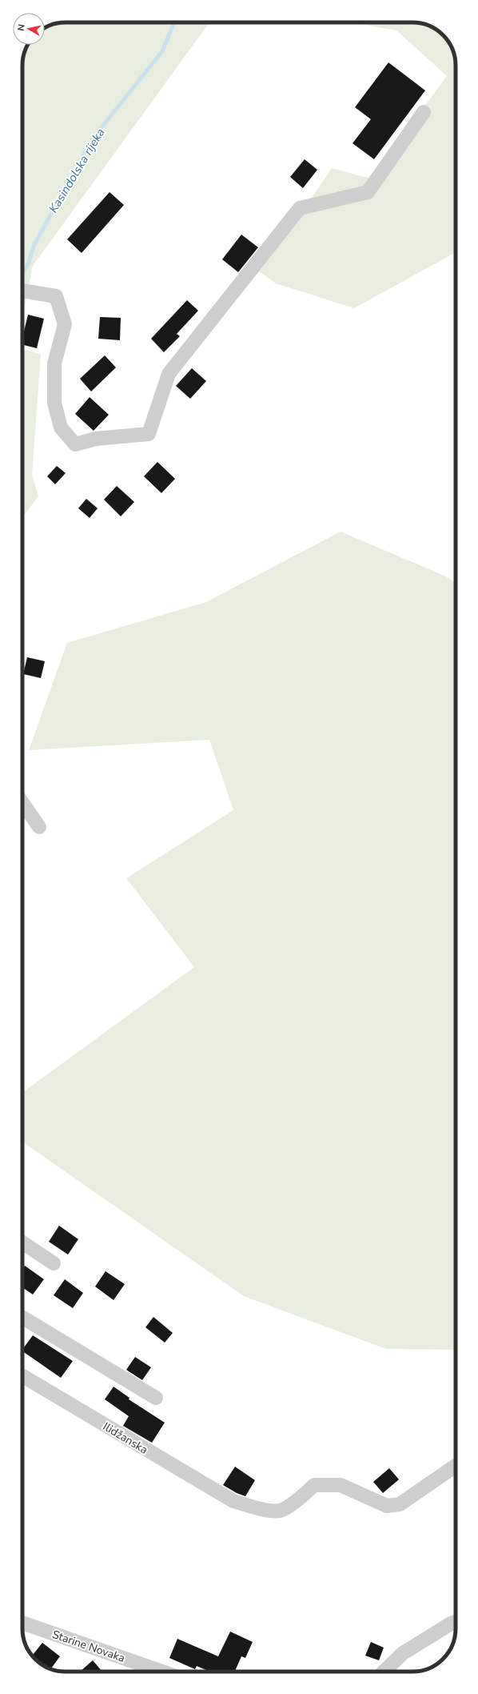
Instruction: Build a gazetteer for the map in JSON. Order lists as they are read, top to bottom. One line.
{"streets":{"street":["Ilidžanska","Starine Novaka"]},"water":["Kasindolska rijeka"],"north":"left"}
